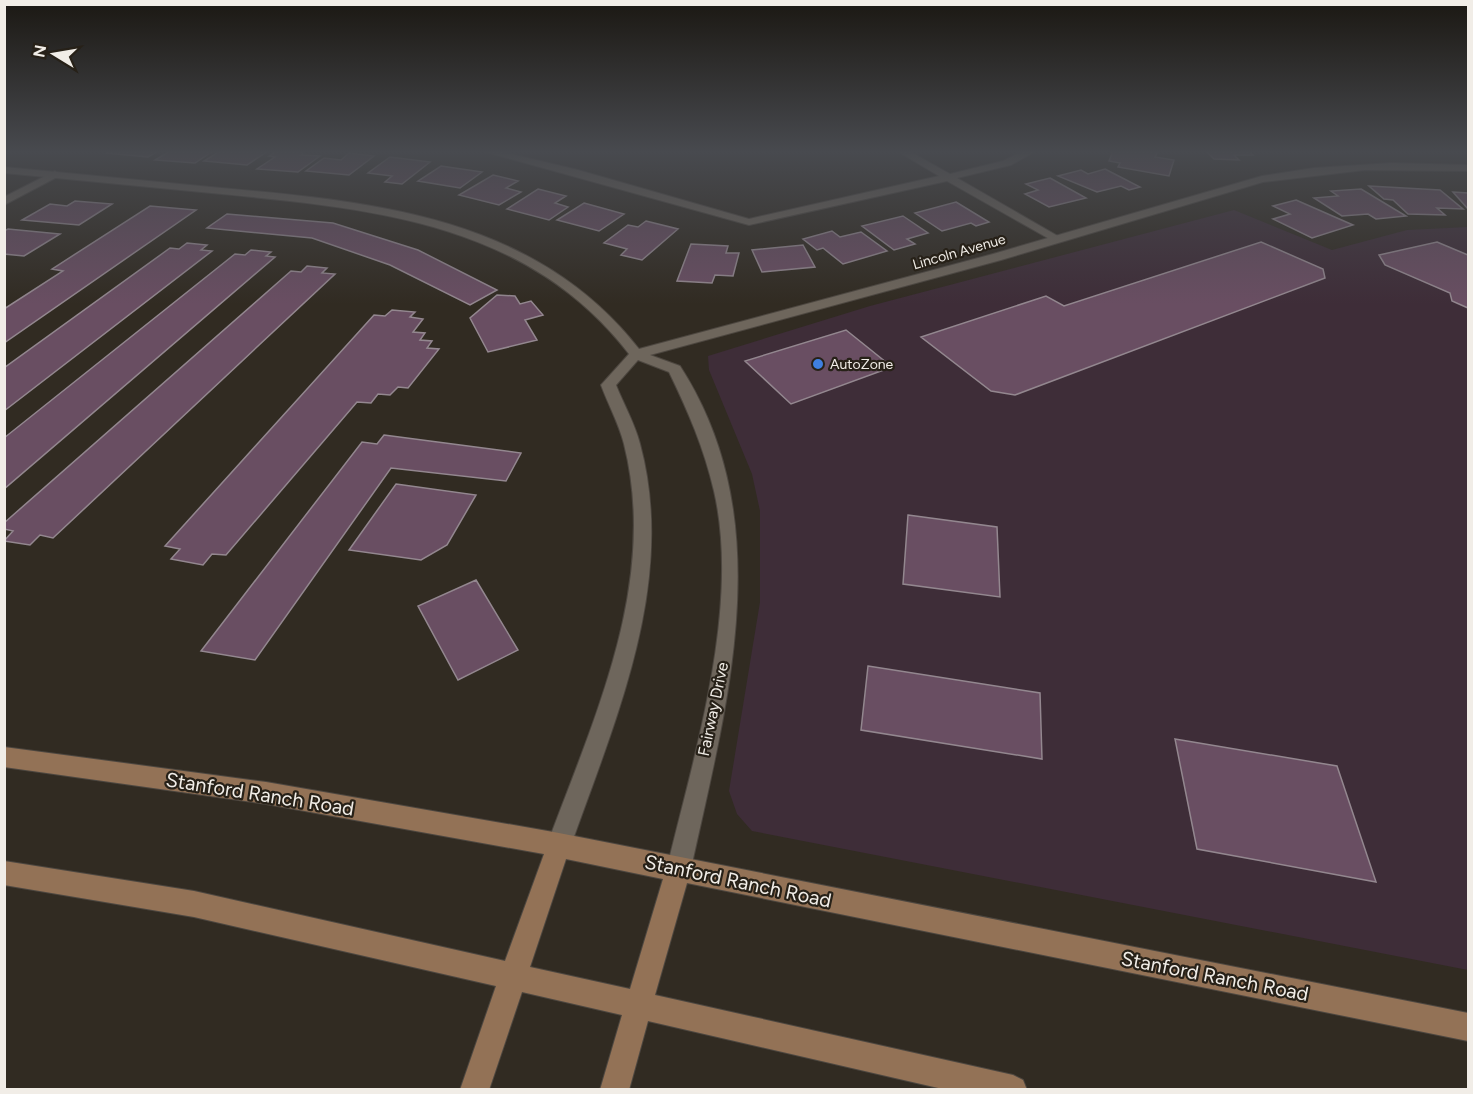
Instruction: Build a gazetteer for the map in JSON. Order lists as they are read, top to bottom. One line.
{"streets":{"main road":["Fairway Drive","Stanford Ranch Road"],"street":["Lincoln Avenue"]},"crossings":[["Lincoln Avenue","Fairway Drive"],["Fairway Drive","Stanford Ranch Road"]],"places":["AutoZone"],"north":"left"}
